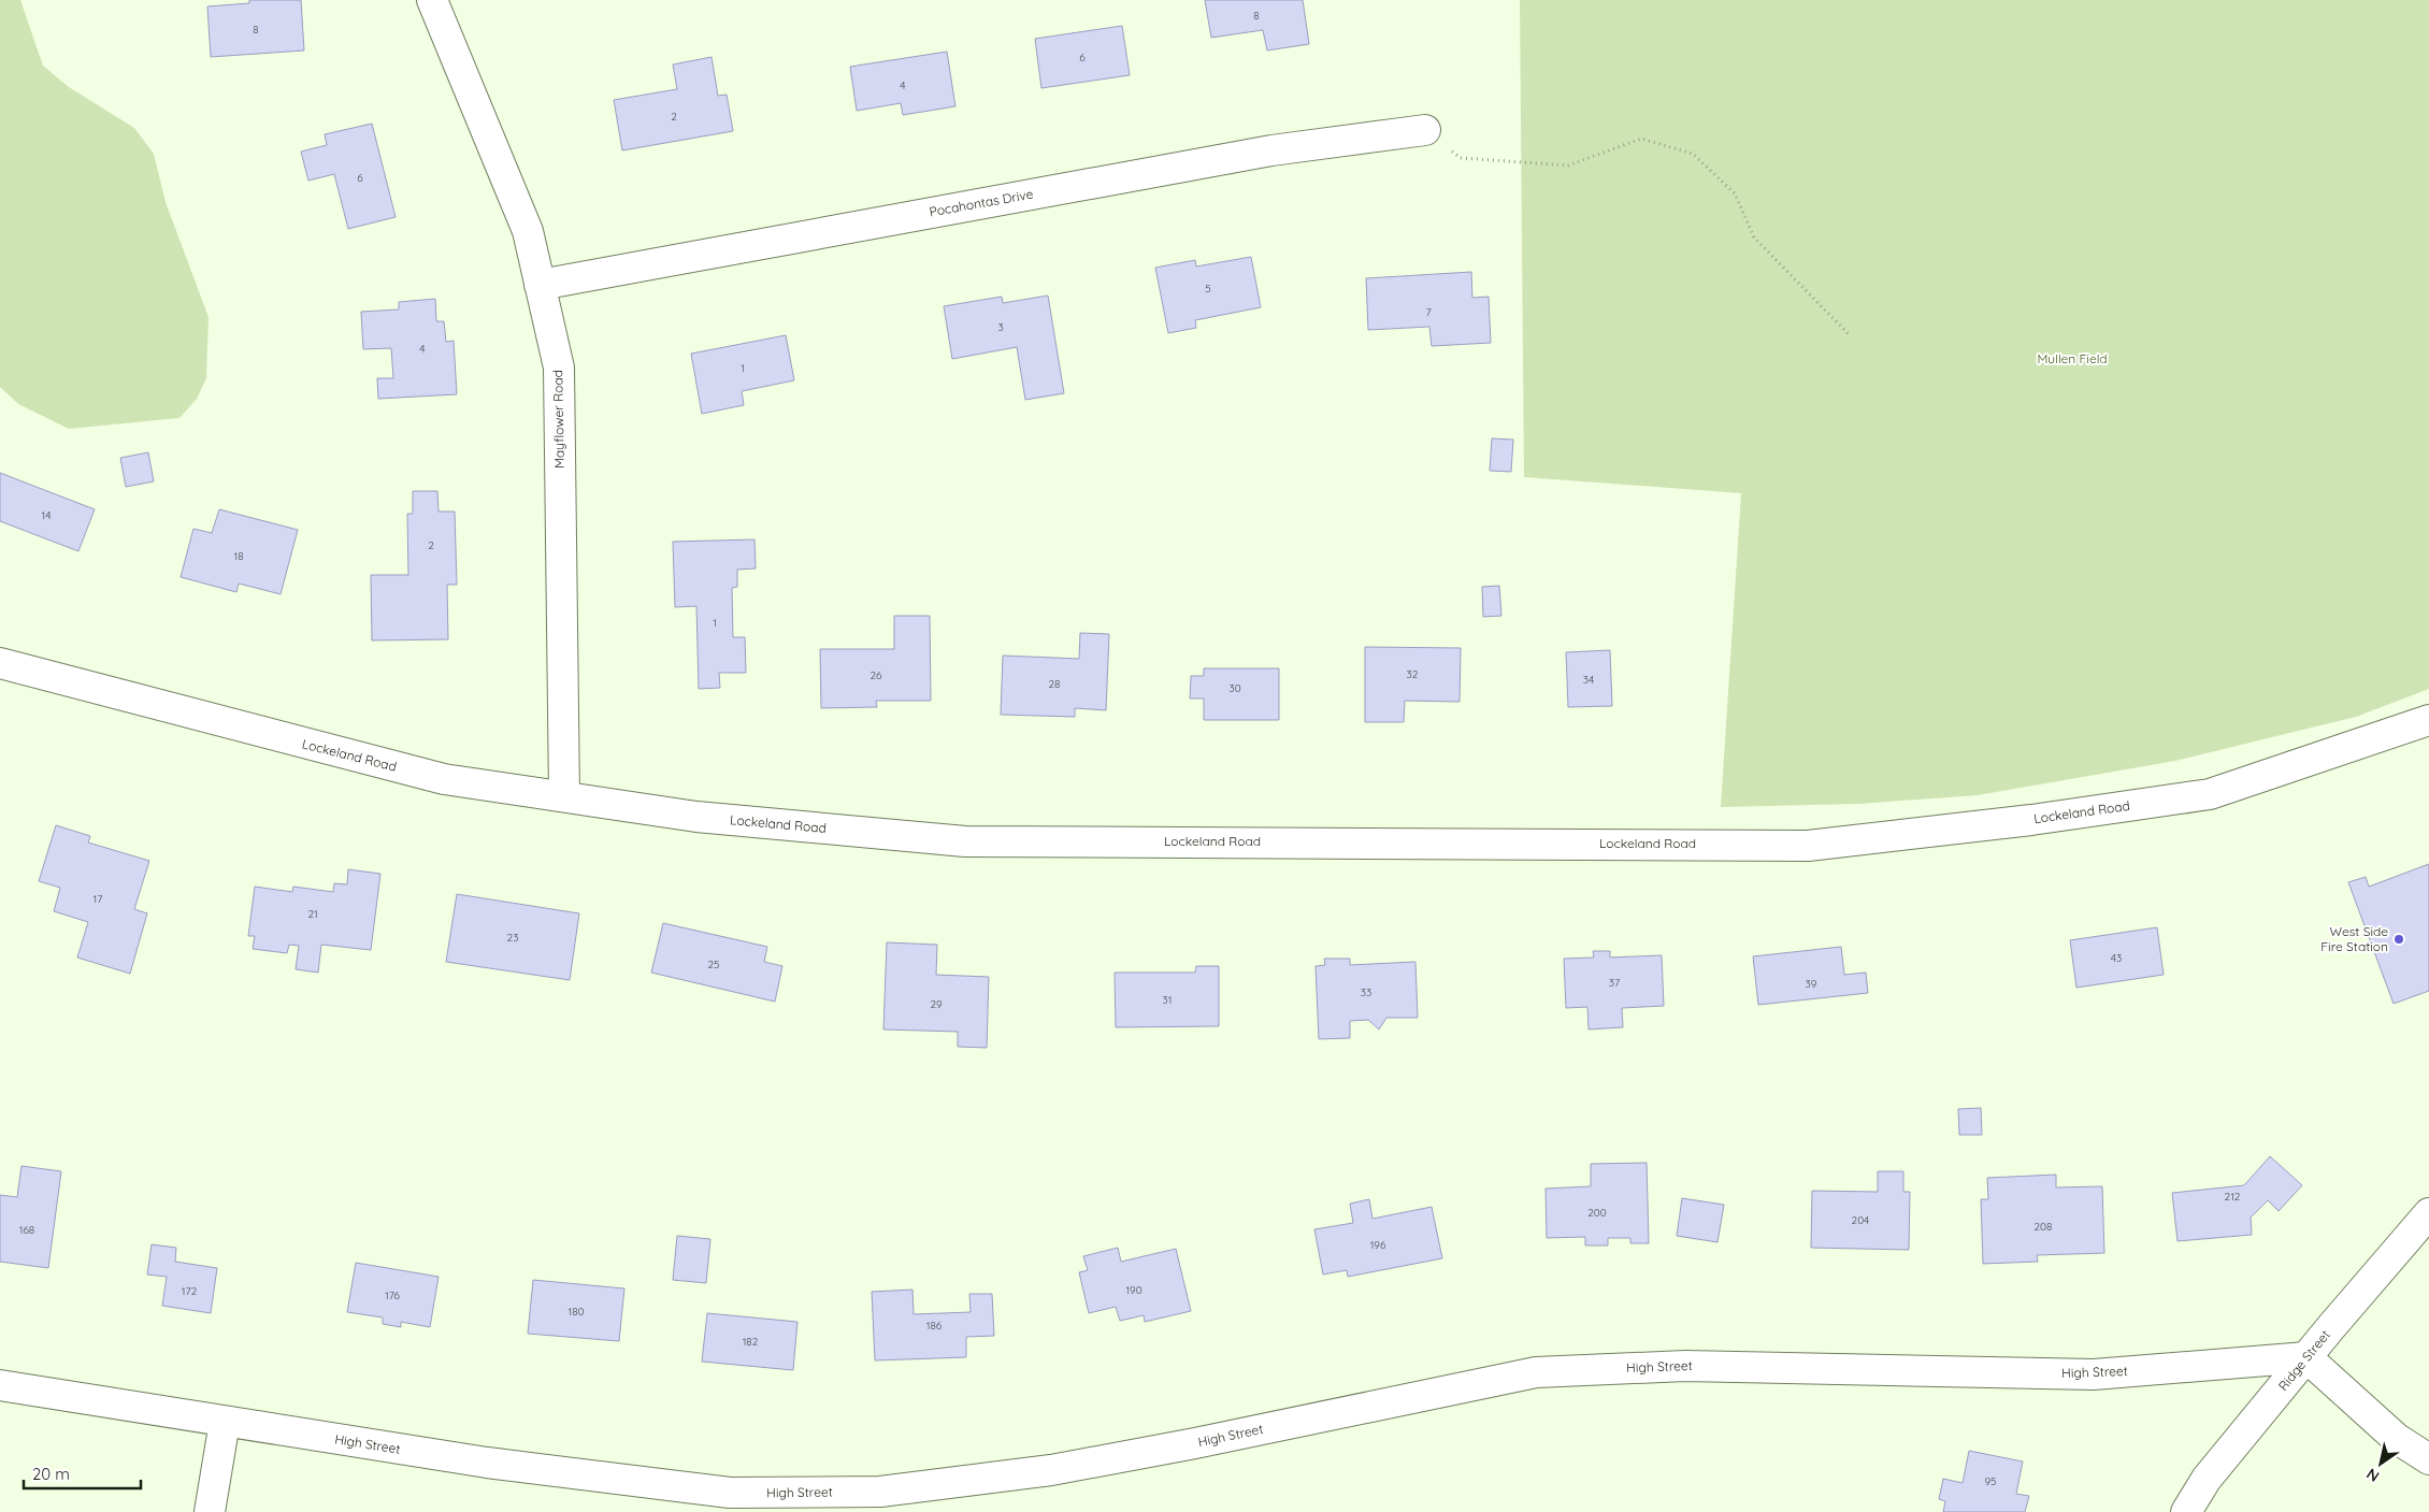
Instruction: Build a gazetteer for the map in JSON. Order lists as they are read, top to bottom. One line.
{"streets":{"street":["Pocahontas Drive","Mayflower Road","Lockeland Road","Ridge Street","High Street"]},"crossings":[["Pocahontas Drive","Mayflower Road"],["Mayflower Road","Lockeland Road"],["Ridge Street","High Street"]],"parks":["Mullen Field"],"places":["West Side Fire Station"],"house_numbers":["8","8","6","4","2","6","5","7","3","4","1","14","2","18","1","32","26","34","28","30","17","21","23","43","25","37","39","33","31","29","212","200","204","208","168","196","190","172","176","180","186","182","95"],"scale_bar":"20 m","north":"bottom left"}
